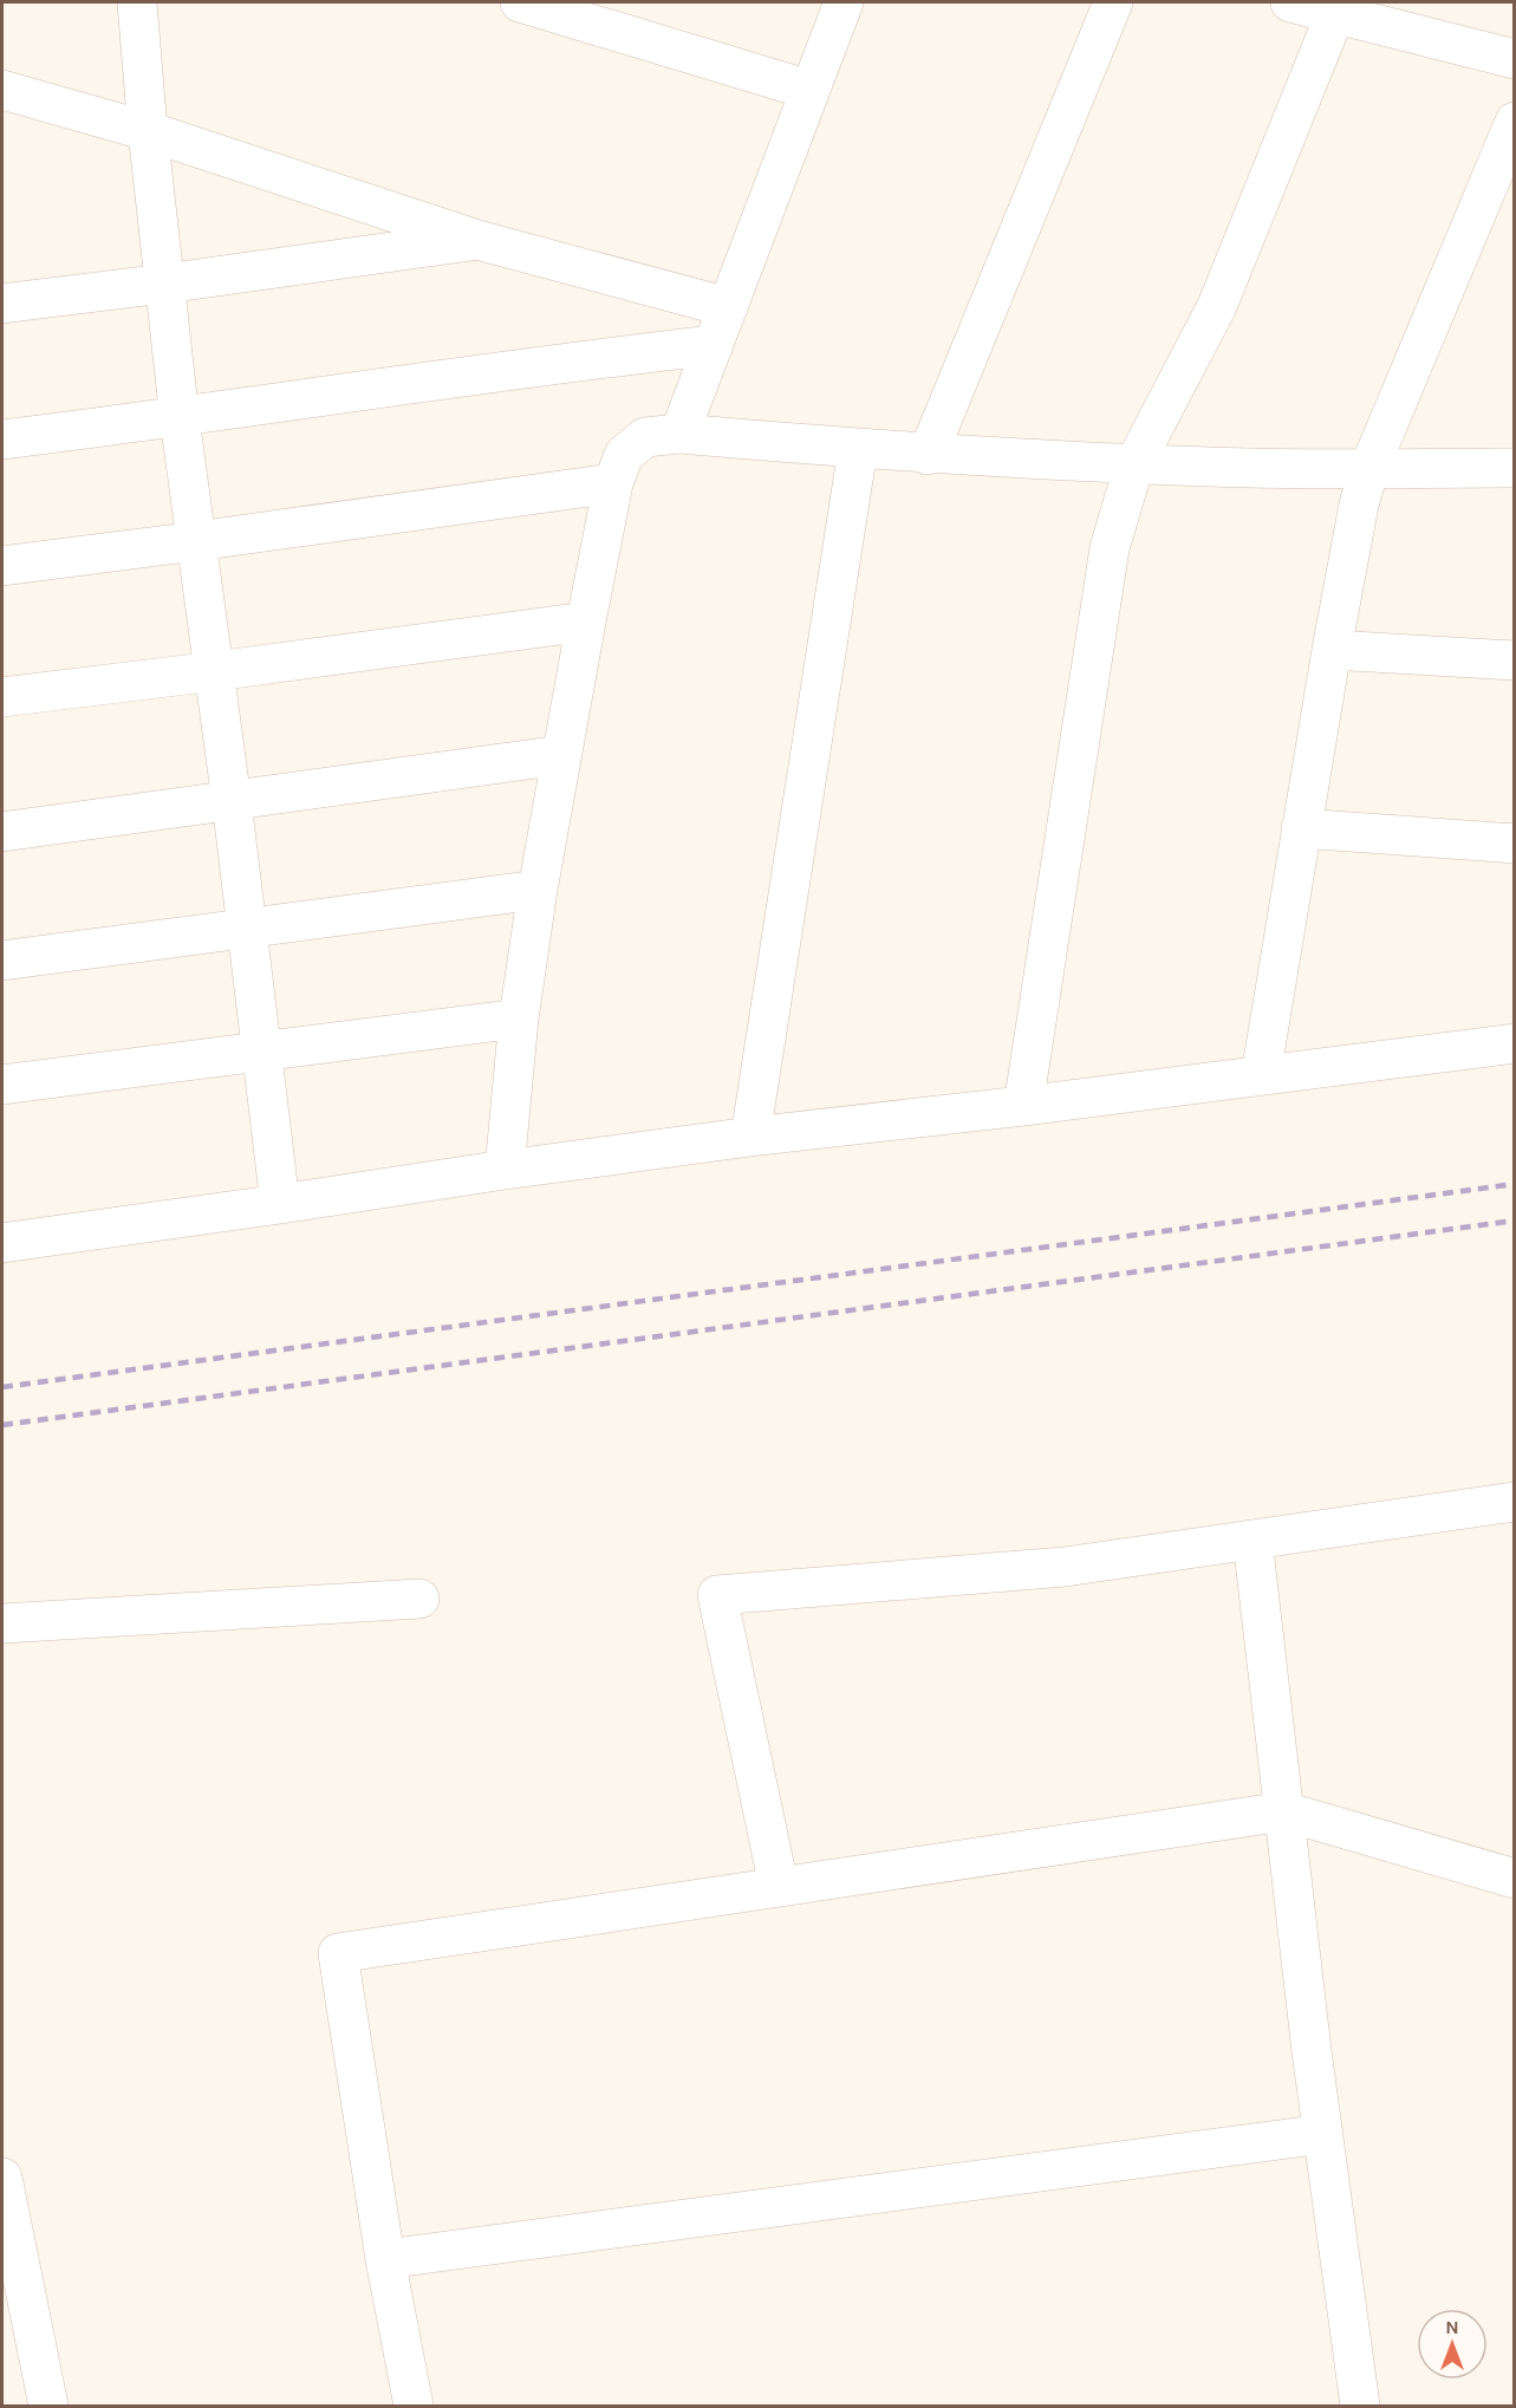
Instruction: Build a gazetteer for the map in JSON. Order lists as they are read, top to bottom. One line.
{"north":"top"}
